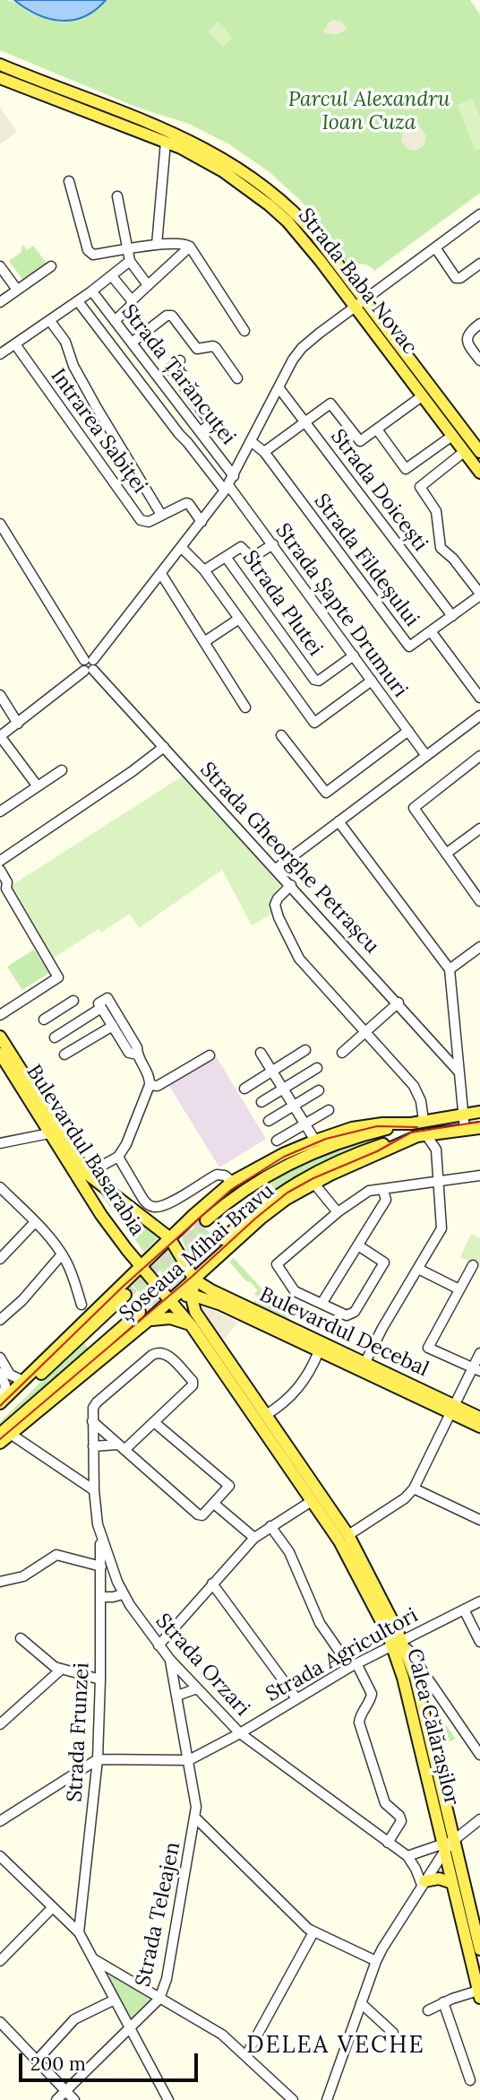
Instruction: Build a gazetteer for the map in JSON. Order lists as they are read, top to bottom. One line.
{"streets":{"main road":["Strada Baba Novac","Bulevardul Basarabia","Șoseaua Mihai Bravu","Bulevardul Decebal","Calea Călărașilor"],"street":["Strada Țărăncuței","Intrarea Sabiței","Strada Doicești","Strada Fildeșului","Strada Plutei","Strada Șapte Drumuri","Strada Gheorghe Petrașcu","Strada Agricultori","Strada Orzari","Strada Frunzei","Strada Teleajen"]},"crossings":[["Strada Plutei","Strada Șapte Drumuri"],["Bulevardul Basarabia","Șoseaua Mihai Bravu"],["Bulevardul Basarabia","Calea Călărașilor"],["Șoseaua Mihai Bravu","Bulevardul Decebal"],["Șoseaua Mihai Bravu","Calea Călărașilor"],["Bulevardul Decebal","Calea Călărașilor"],["Strada Agricultori","Strada Orzari"],["Strada Agricultori","Calea Călărașilor"],["Strada Agricultori","Strada Frunzei"],["Strada Agricultori","Strada Teleajen"],["Strada Orzari","Strada Frunzei"],["Strada Orzari","Strada Teleajen"]],"districts":["DELEA VECHE"],"parks":["Parcul Alexandru Ioan Cuza"],"scale_bar":"200 m"}
